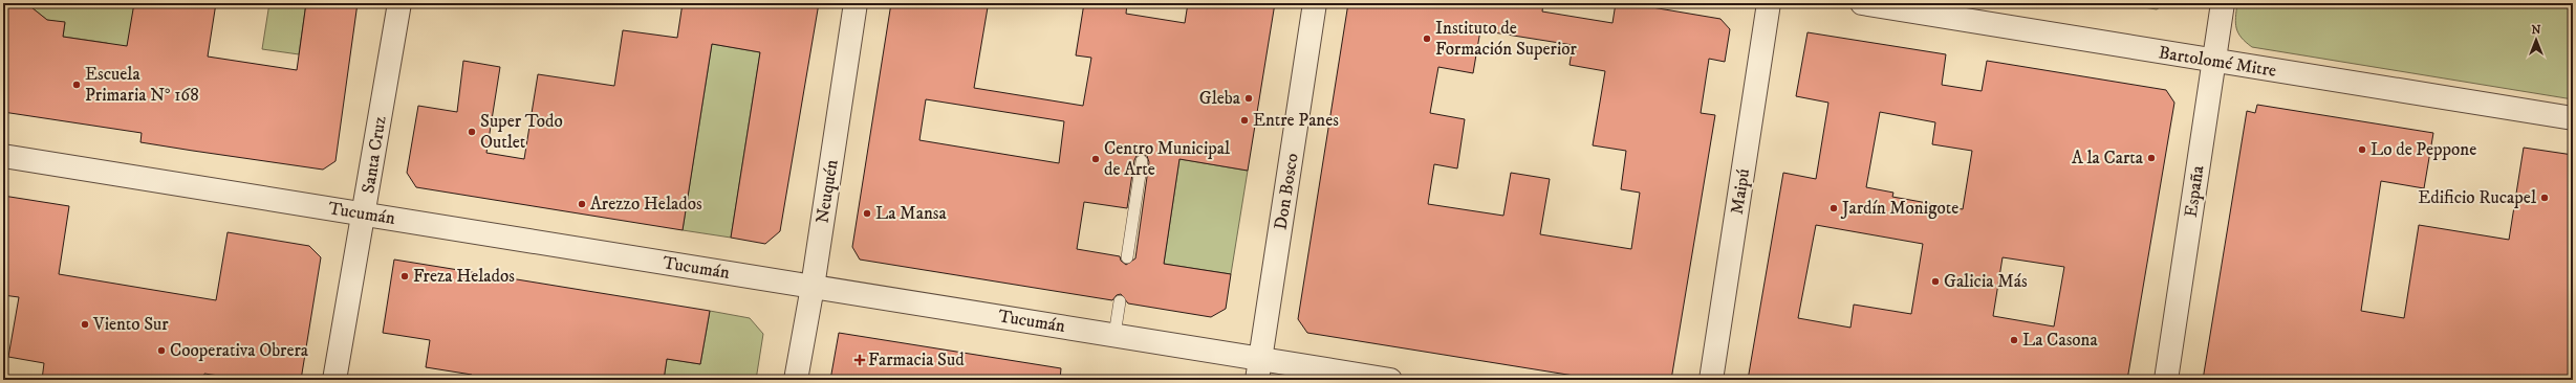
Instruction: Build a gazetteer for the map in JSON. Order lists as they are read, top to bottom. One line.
{"streets":{"street":["Bartolomé Mitre","Santa Cruz","Neuquén","Don Bosco","Maipú","España","Tucumán"]},"crossings":[["Bartolomé Mitre","España"],["Santa Cruz","Tucumán"],["Neuquén","Tucumán"],["Don Bosco","Tucumán"]],"places":{"other":["Instituto de Formación Superior","Escuela Primaria N° 168","Gleba","Entre Panes","Super Todo Outlet","Lo de Peppone","A la Carta","Centro Municipal de Arte","Edificio Rucapel","Arezzo Helados","Jardín Monigote","La Mansa","Freza Helados","Galicia Más","Viento Sur","La Casona","Cooperativa Obrera"],"health":["Farmacia Sud"]},"north":"top"}
